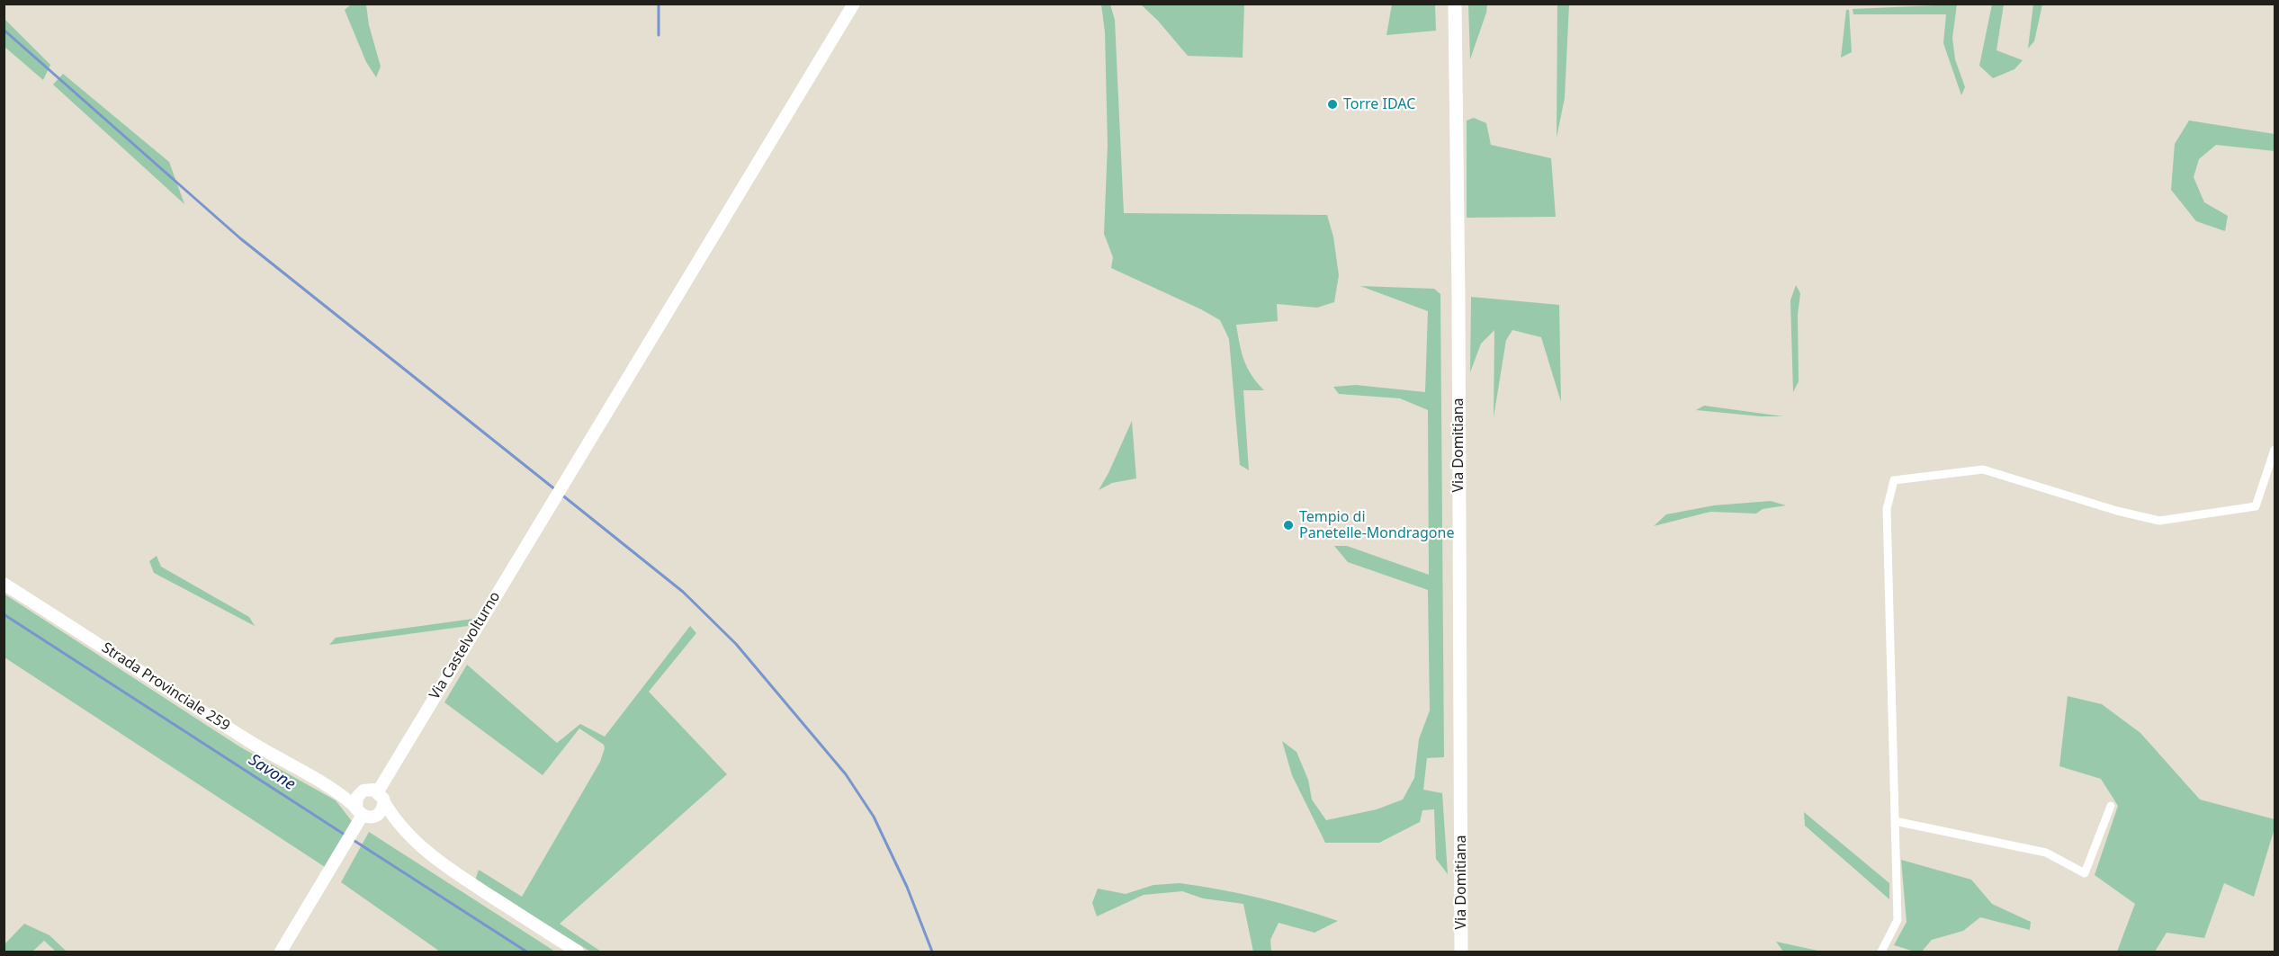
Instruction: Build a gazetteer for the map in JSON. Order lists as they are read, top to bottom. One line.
{"streets":{"main road":["Via Domitiana"],"street":["Via Castelvolturno","Strada Provinciale 259"]},"crossings":[["Via Castelvolturno","Strada Provinciale 259"]],"water":["Savone"],"places":["Torre IDAC","Tempio di Panetelle-Mondragone"]}
